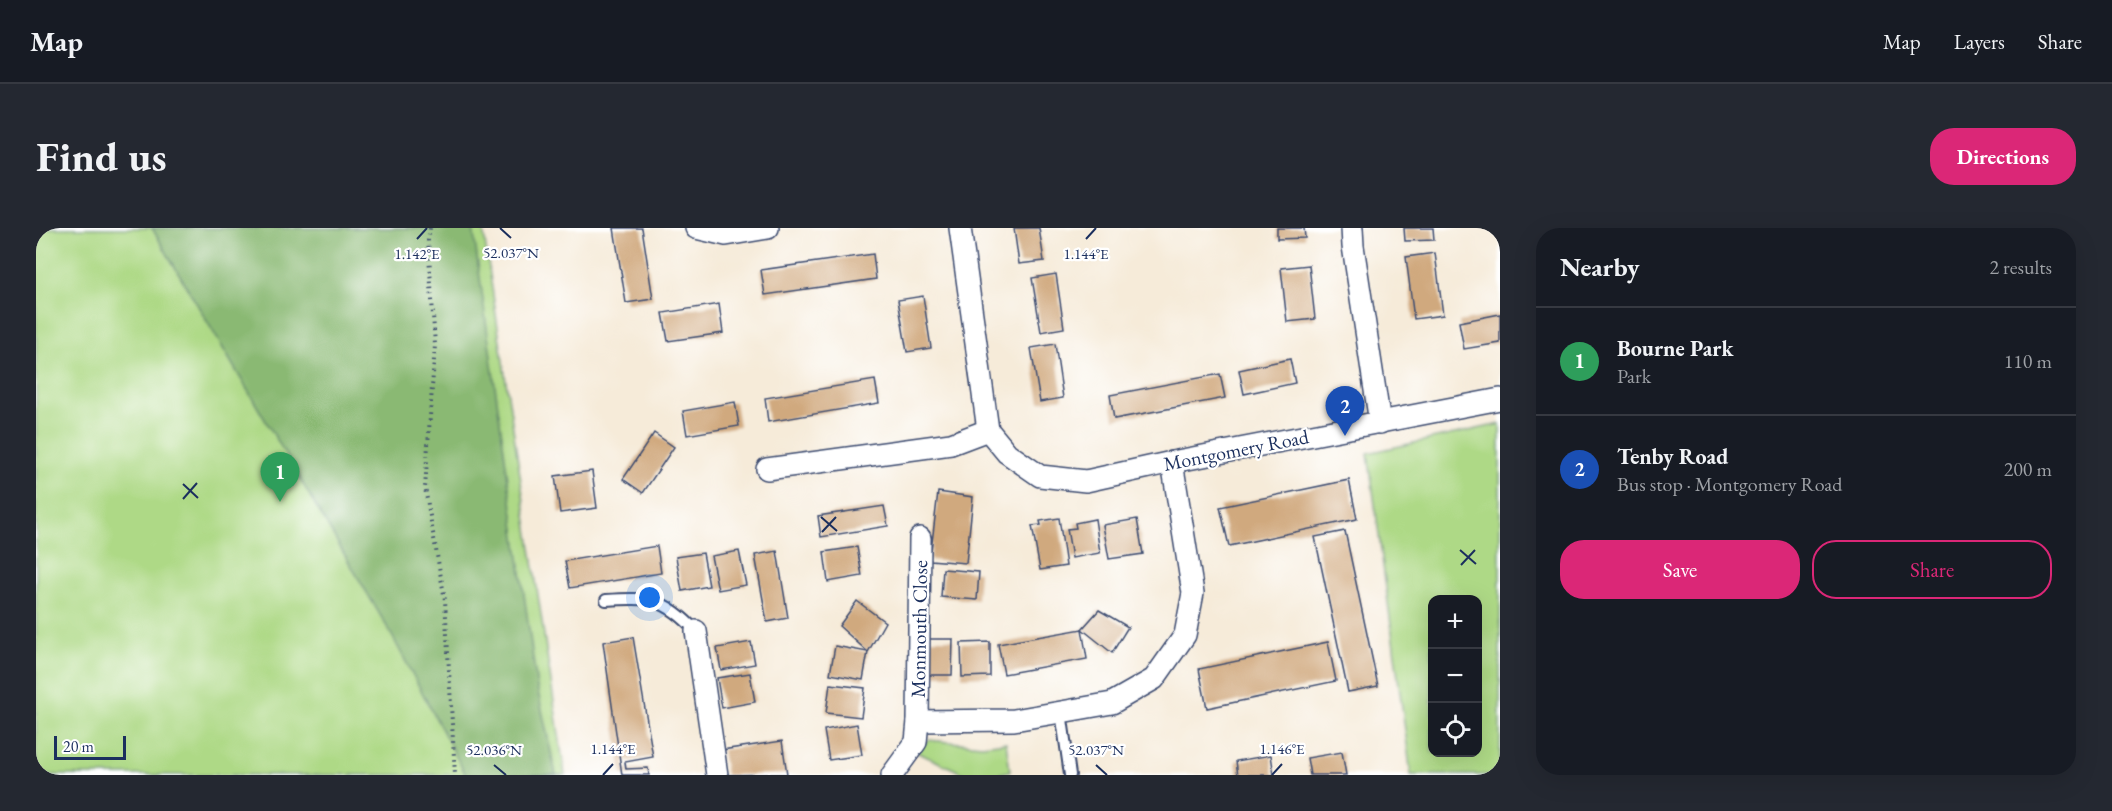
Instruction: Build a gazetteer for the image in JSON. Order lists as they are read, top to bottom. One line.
{"streets":{"street":["Montgomery Road","Monmouth Close"]},"crossings":[["Montgomery Road","Monmouth Close"]],"scale_bar":"20 m","page":{"header":"Map","nav":["Map","Layers","Share"],"buttons":["Directions",["Save","Share"]],"title":"Find us","heading":["Nearby","2 results"],"list":[{"mark":"1","name":"Bourne Park","note":"Park","value":"110 m"},{"mark":"2","name":"Tenby Road","note":"Bus stop · Montgomery Road","value":"200 m"}],"pins":["2","1"],"map_buttons":["+","−"],"scale":"20 m"},"coordinates":["52.037°N","1.142°E","1.144°E","1.146°E","52.036°N"]}
